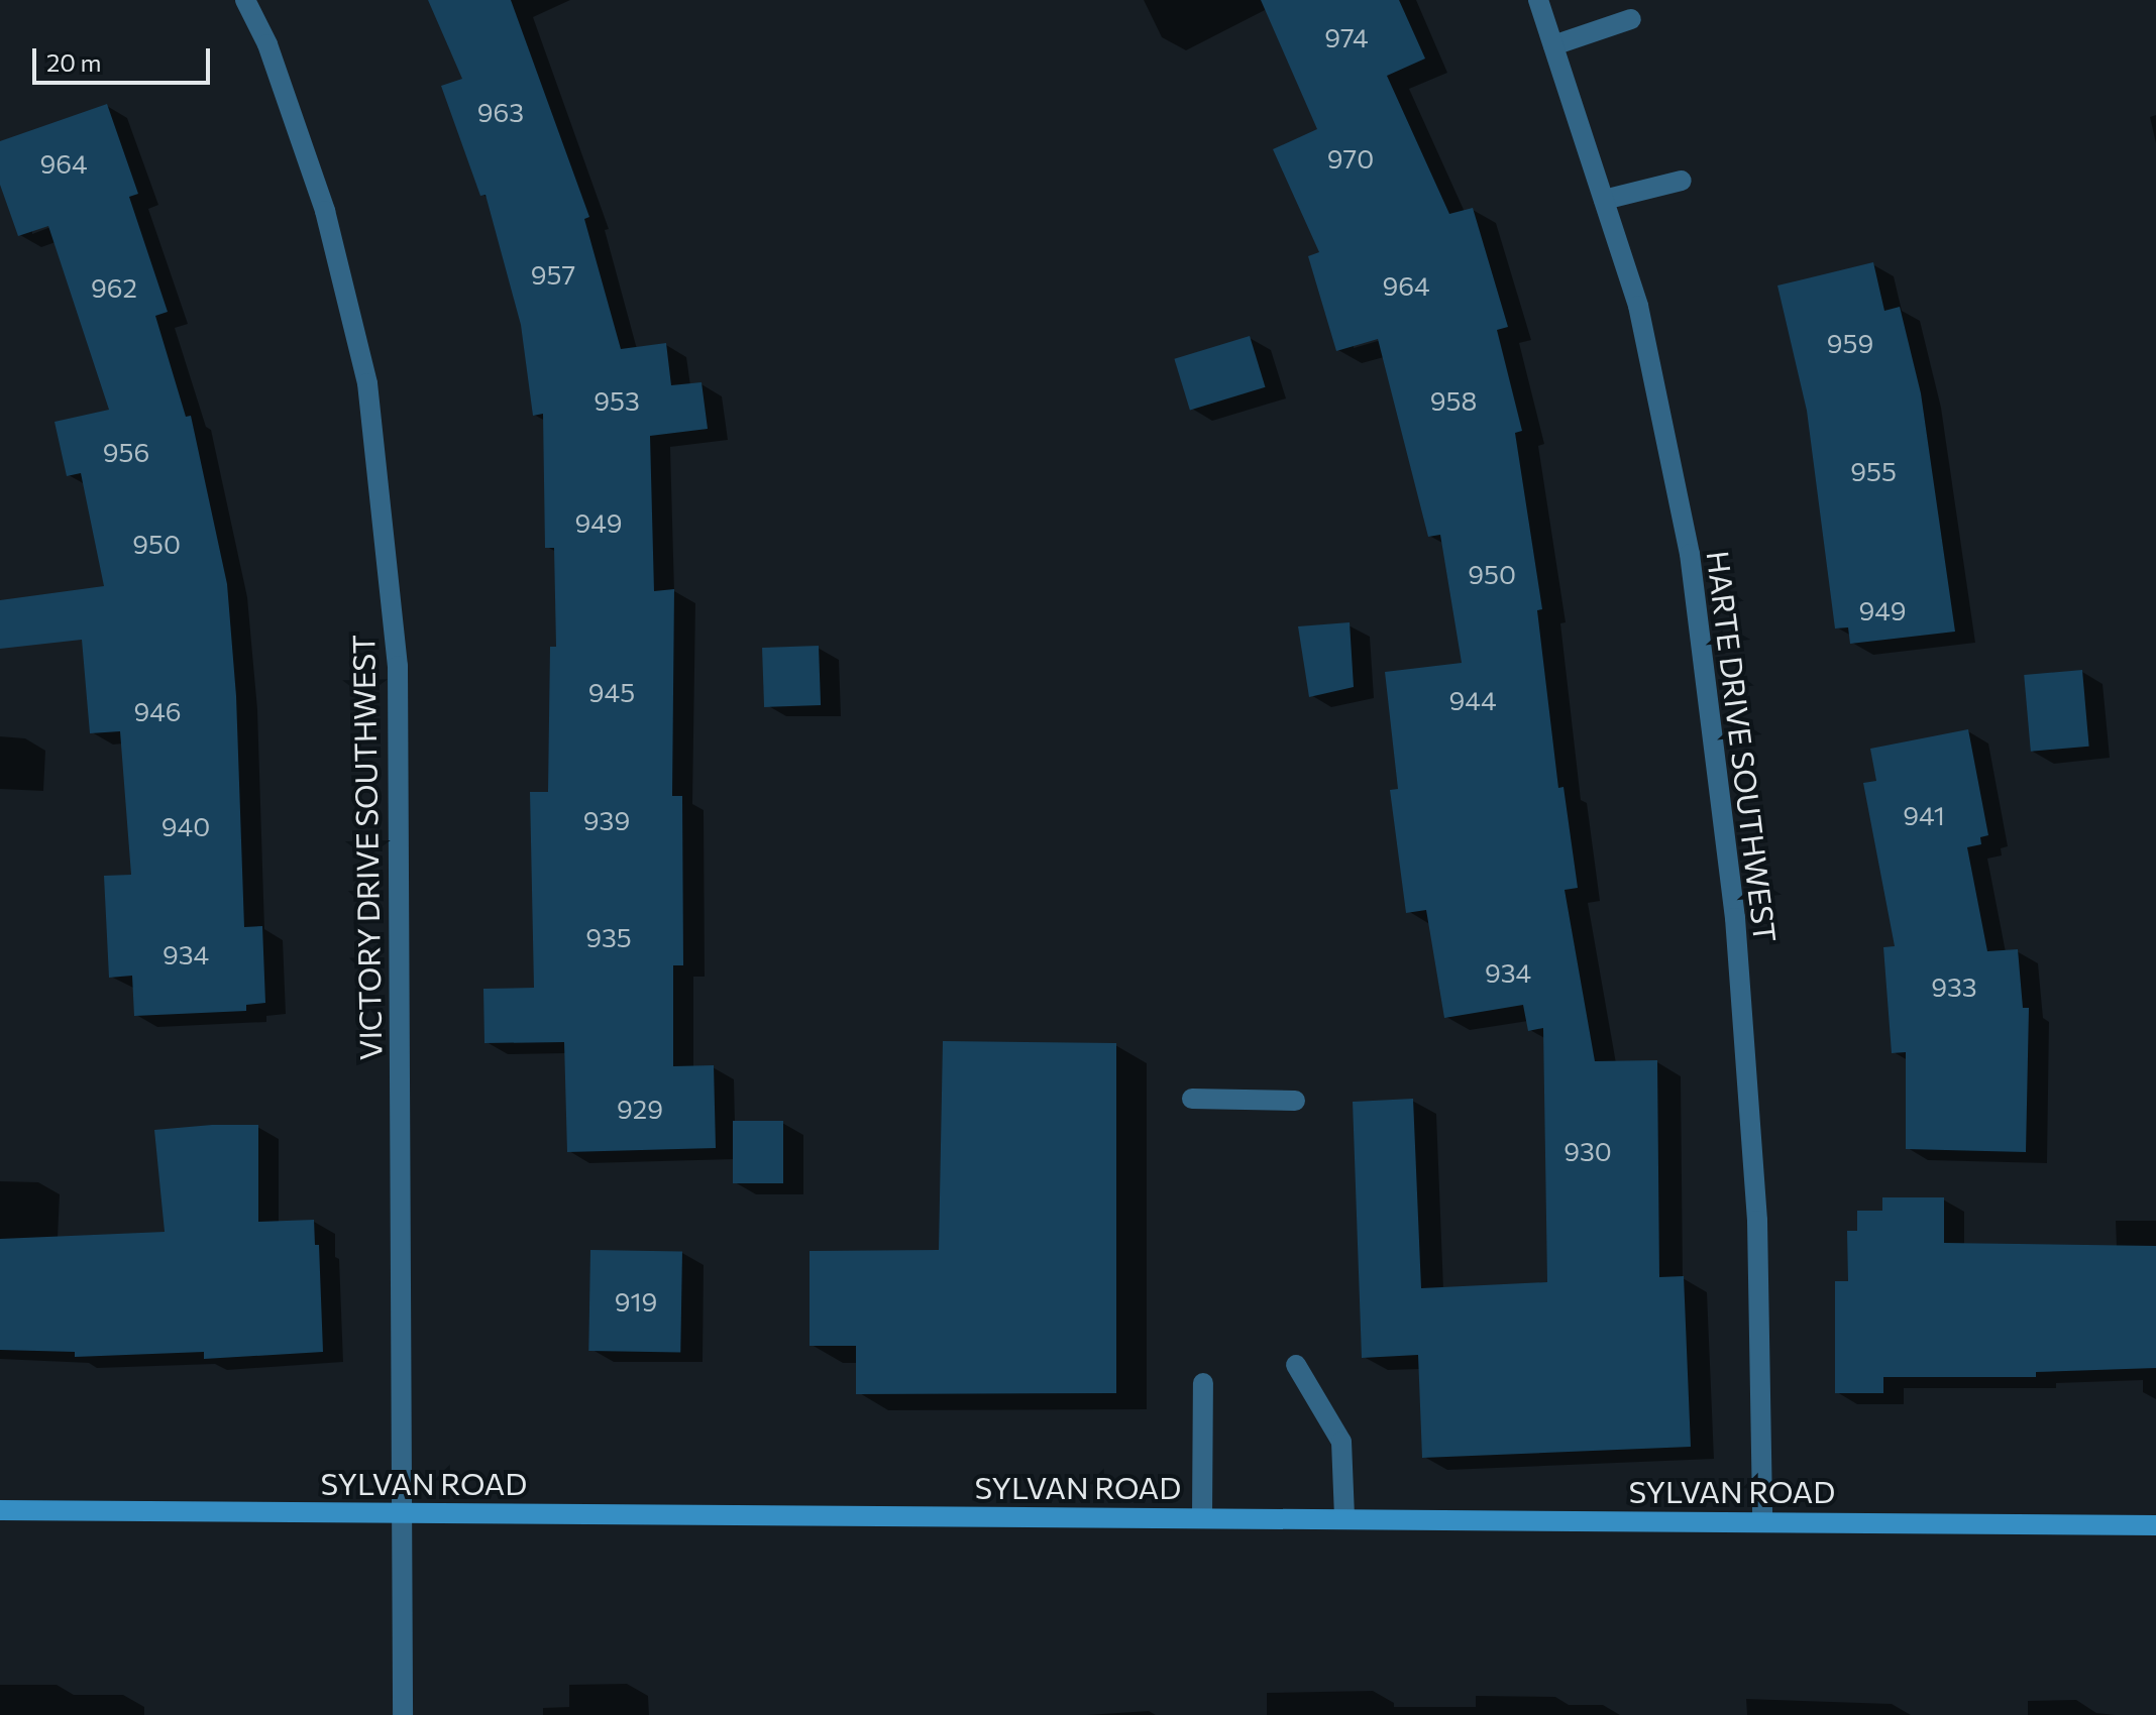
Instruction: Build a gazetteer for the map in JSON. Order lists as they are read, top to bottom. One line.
{"streets":{"main road":["SYLVAN ROAD"],"street":["HARTE DRIVE SOUTHWEST","VICTORY DRIVE SOUTHWEST"]},"crossings":[["HARTE DRIVE SOUTHWEST","SYLVAN ROAD"],["VICTORY DRIVE SOUTHWEST","SYLVAN ROAD"]],"house_numbers":["974","963","970","964","957","964","962","959","953","958","956","955","949","950","950","949","945","944","946","941","939","940","935","934","934","933","929","930","919"],"scale_bar":"20 m"}
